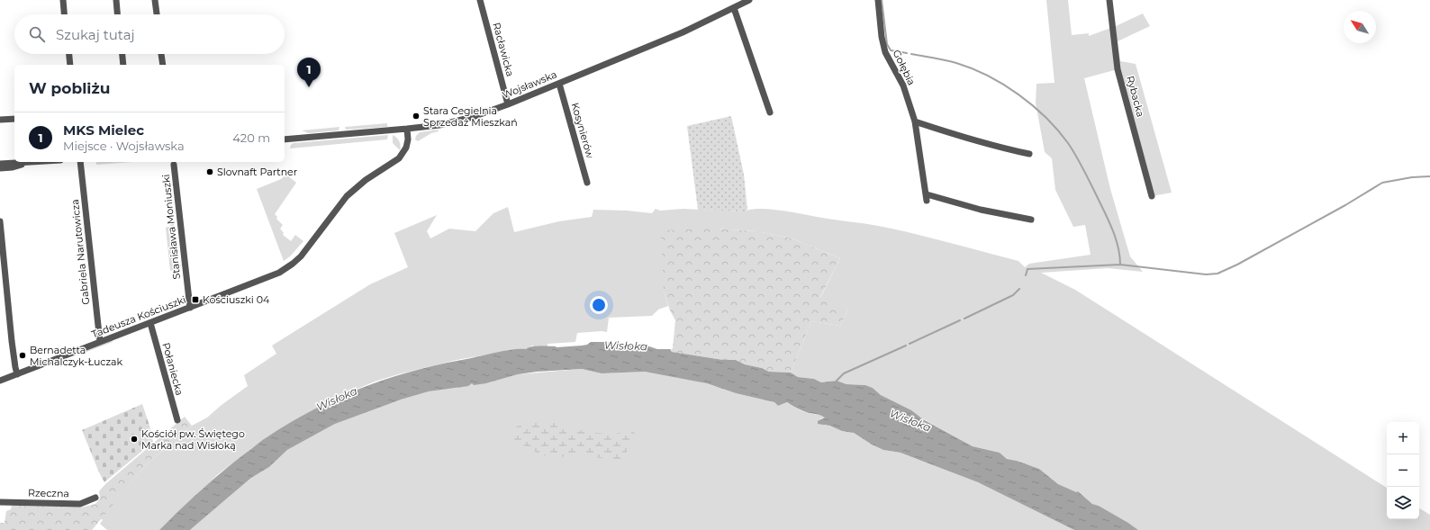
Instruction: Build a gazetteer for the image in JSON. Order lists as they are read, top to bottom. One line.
{"streets":{"street":["Racławicka","Gołębia","Wojsławska","Rybacka","Kosynierów","Stanisława Moniuszki","Gabriela Narutowicza","Tadeusza Kościuszki","Połaniecka","Rzeczna"]},"crossings":[["Racławicka","Wojsławska"],["Wojsławska","Kosynierów"],["Wojsławska","Tadeusza Kościuszki"],["Stanisława Moniuszki","Tadeusza Kościuszki"],["Gabriela Narutowicza","Tadeusza Kościuszki"],["Tadeusza Kościuszki","Połaniecka"]],"water":["Wisłoka"],"places":{"other":["Stara Cegielnia Sprzedaż Mieszkań","Slovnaft Partner","Bernadetta Michalczyk-Łuczak","Kościół pw. Świętego Marka nad Wisłoką"],"transit":["Kościuszki 04"]},"north":"top left","page":{"search":"Szukaj tutaj","pins":"1","heading":"W pobliżu","list":[{"mark":"1","name":"MKS Mielec","note":"Miejsce · Wojsławska","value":"420 m"}],"map_buttons":["+","−"]}}
